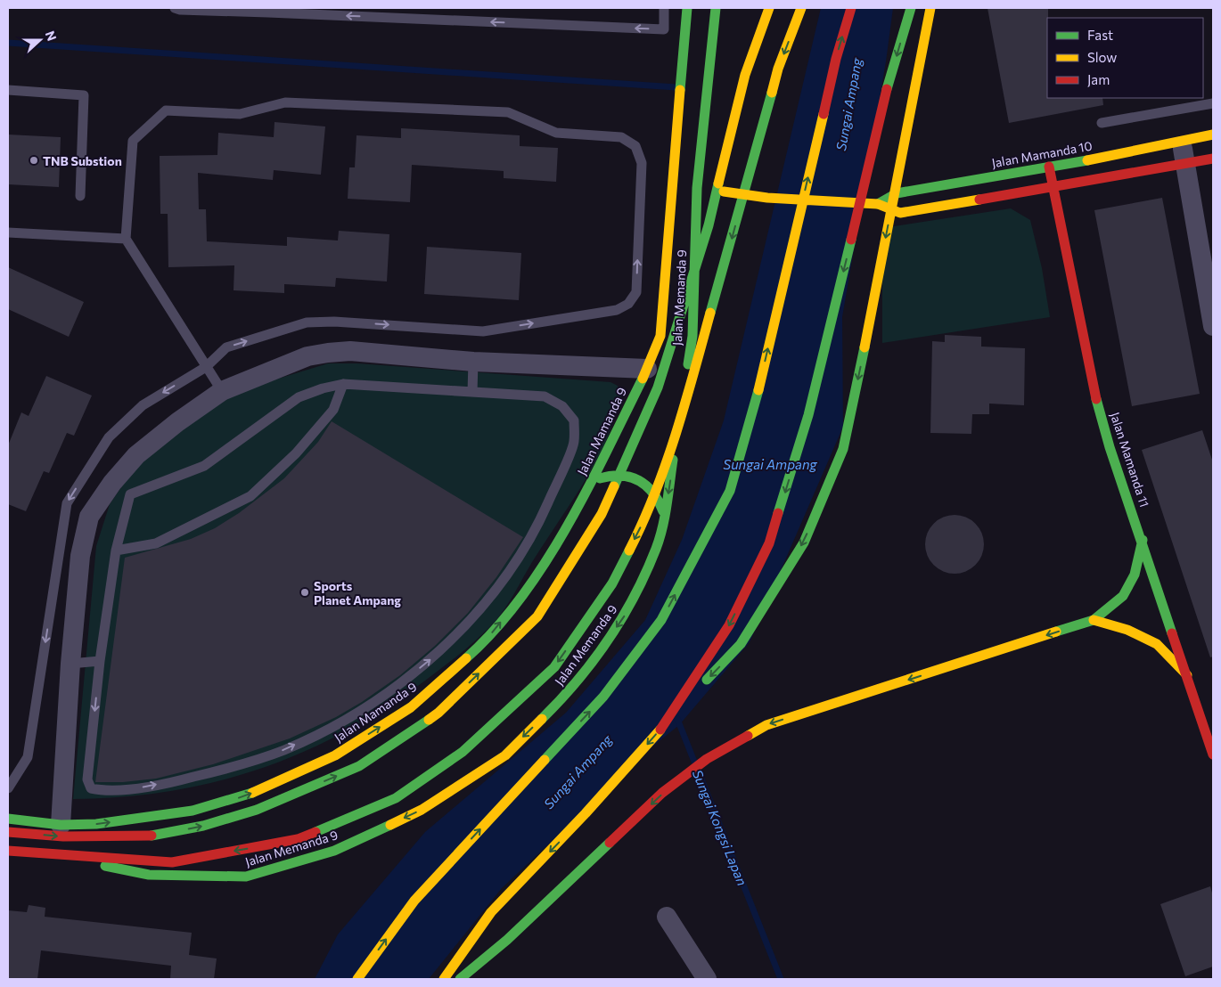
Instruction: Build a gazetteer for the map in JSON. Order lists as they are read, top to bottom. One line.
{"streets":{"main road":["Jalan Mamanda 10","Jalan Memanda 9","Jalan Mamanda 9","Jalan Mamanda 11"]},"crossings":[["Jalan Mamanda 10","Jalan Memanda 9"],["Jalan Mamanda 10","Jalan Mamanda 11"],["Jalan Memanda 9","Jalan Mamanda 9"]],"one_way":["Jalan Memanda 9","Jalan Mamanda 9"],"water":["Sungai Ampang","Sungai Kongsi Lapan"],"places":["TNB Substion","Sports Planet Ampang"],"legend":["Fast","Slow","Jam"],"north":"right"}
